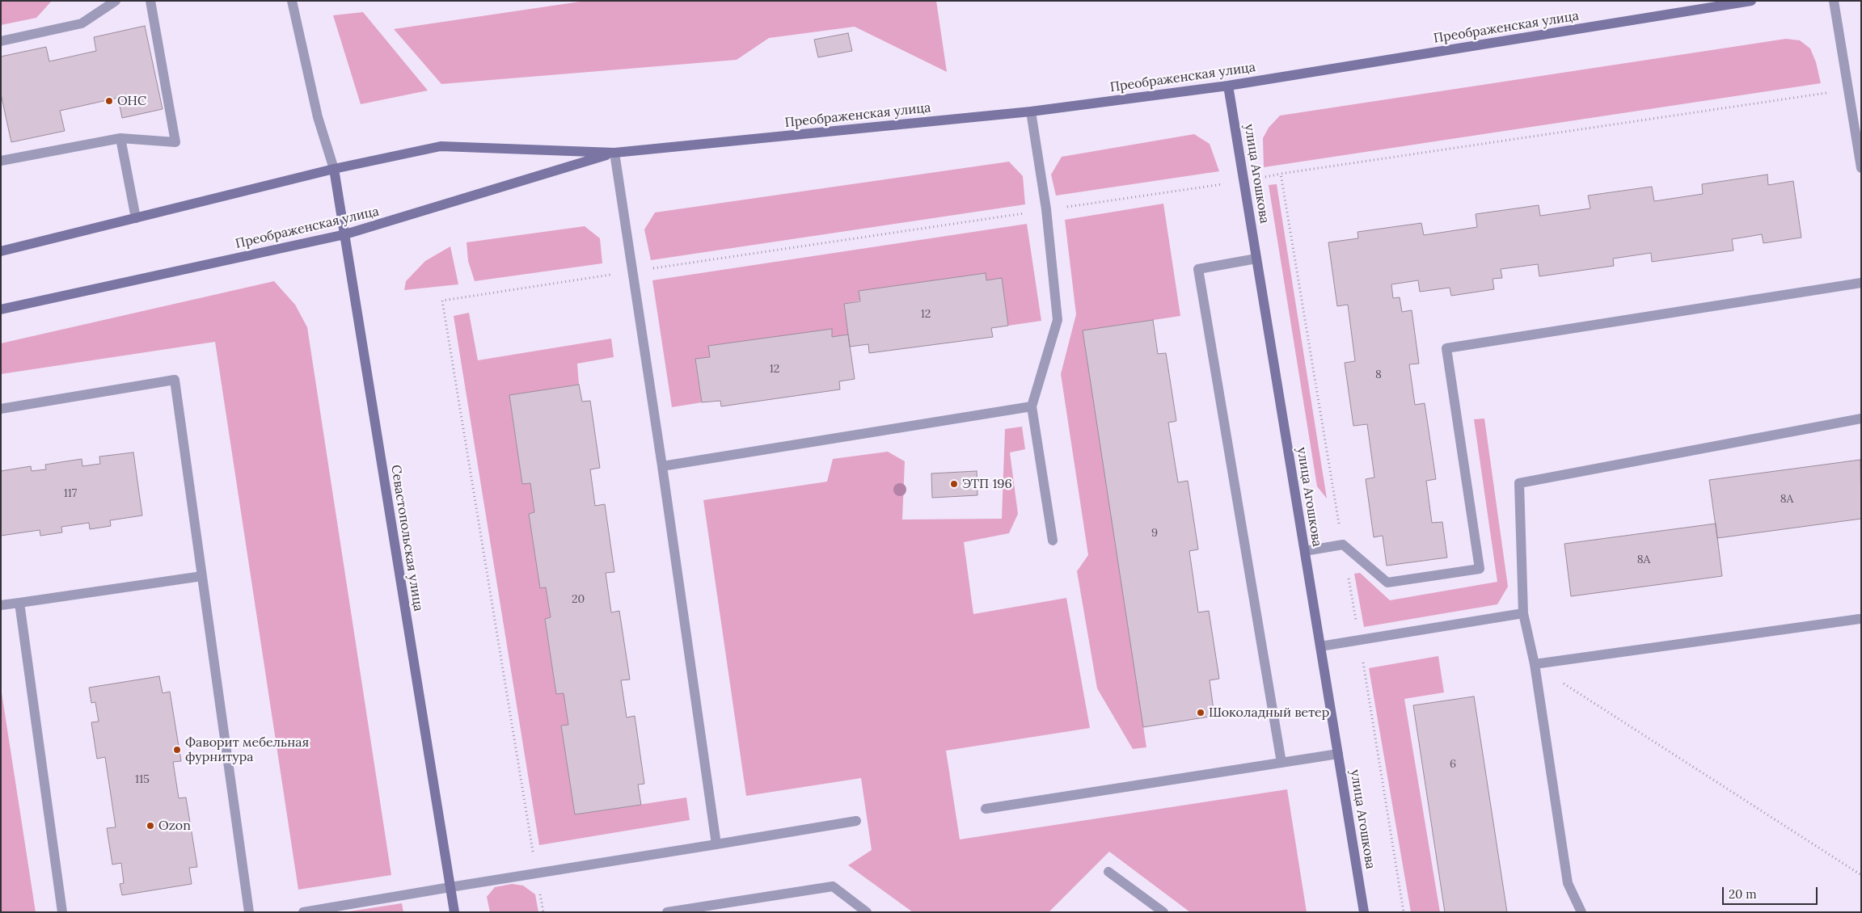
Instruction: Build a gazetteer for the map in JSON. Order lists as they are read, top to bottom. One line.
{"streets":{"main road":["Преображенская улица","улица Агошкова","Севастопольская улица"]},"crossings":[["Преображенская улица","улица Агошкова"],["Преображенская улица","Севастопольская улица"]],"places":["ОНС","ЭТП 196","Шоколадный ветер","Фаворит мебельная фурнитура","Ozon"],"house_numbers":["12","12","8","117","8А","9","8А","20","6","115"],"scale_bar":"20 m"}
